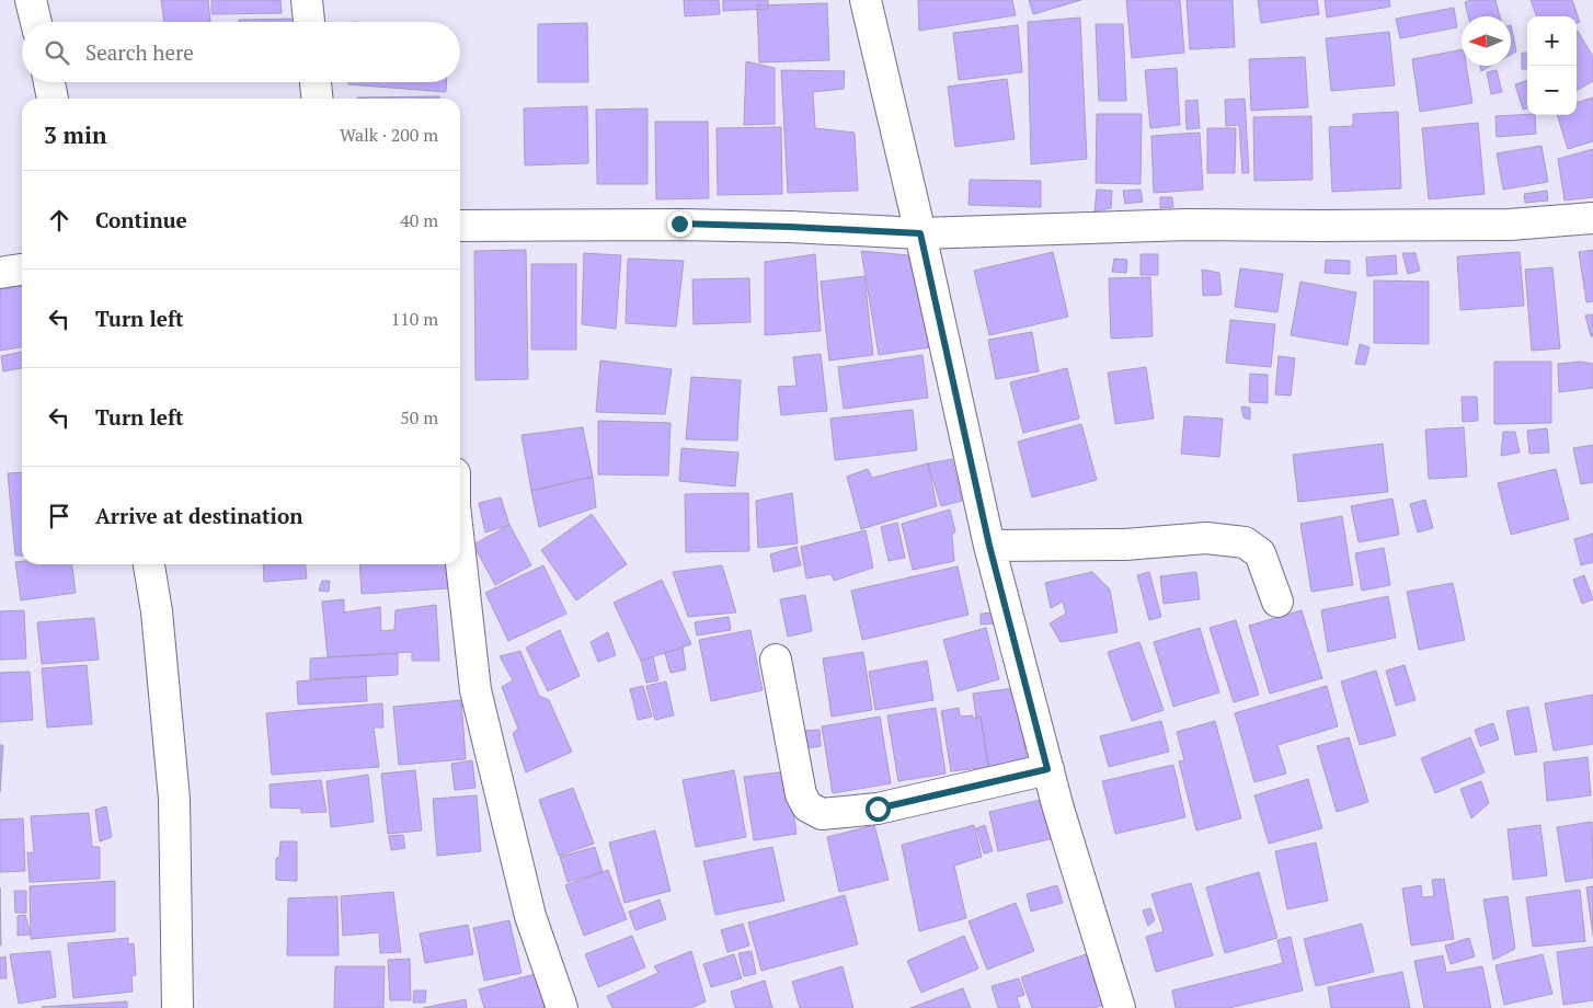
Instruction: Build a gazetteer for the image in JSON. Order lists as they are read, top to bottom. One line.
{"north":"left","page":{"map_buttons":["+","−"],"search":"Search here","heading":["3 min","Walk · 200 m"],"list":[["Continue","40 m"],["Turn left","110 m"],["Turn left","50 m"],"Arrive at destination"]}}
